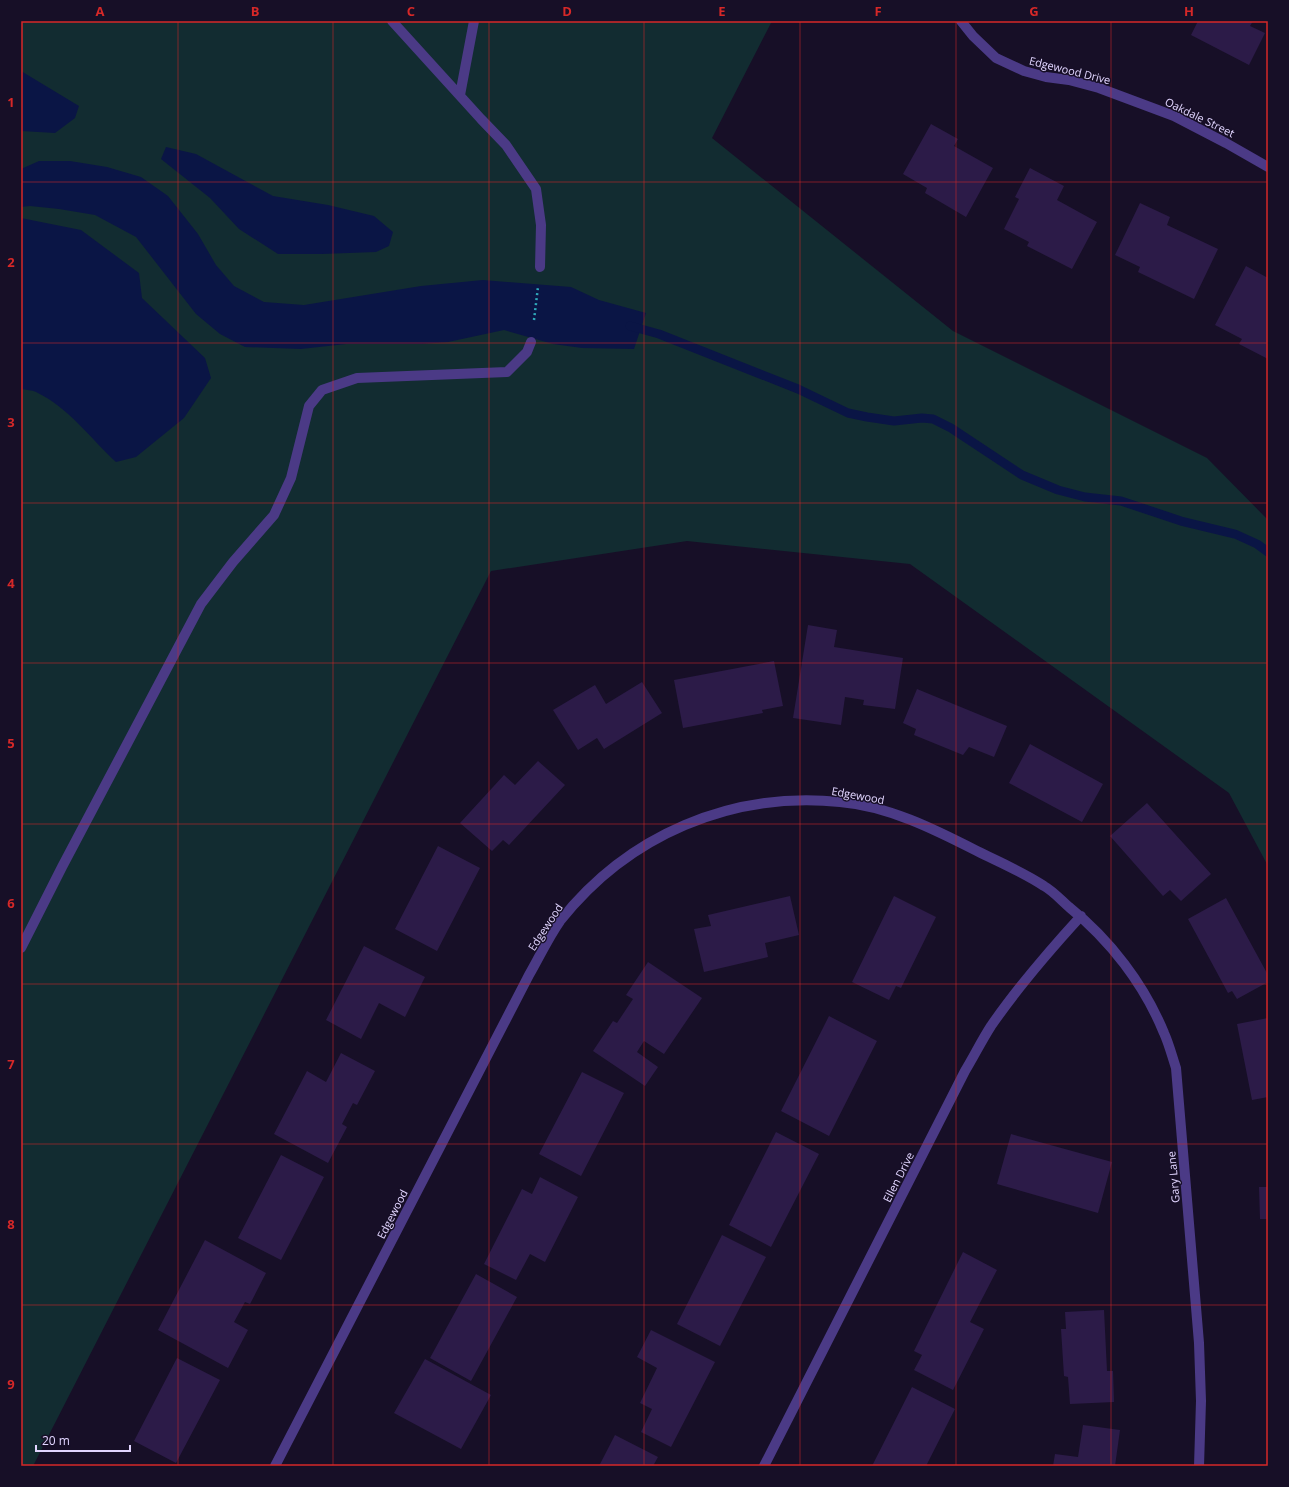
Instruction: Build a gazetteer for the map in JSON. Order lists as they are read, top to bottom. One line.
{"streets":{"street":["Edgewood Drive","Oakdale Street","Edgewood","Ellen Drive","Gary Lane"]},"crossings":[["Edgewood Drive","Oakdale Street"],["Edgewood","Ellen Drive"],["Edgewood","Gary Lane"],["Ellen Drive","Gary Lane"]],"scale_bar":"20 m","grid":{"columns":["A","B","C","D","E","F","G","H"],"rows":["1","2","3","4","5","6","7","8","9"]}}
